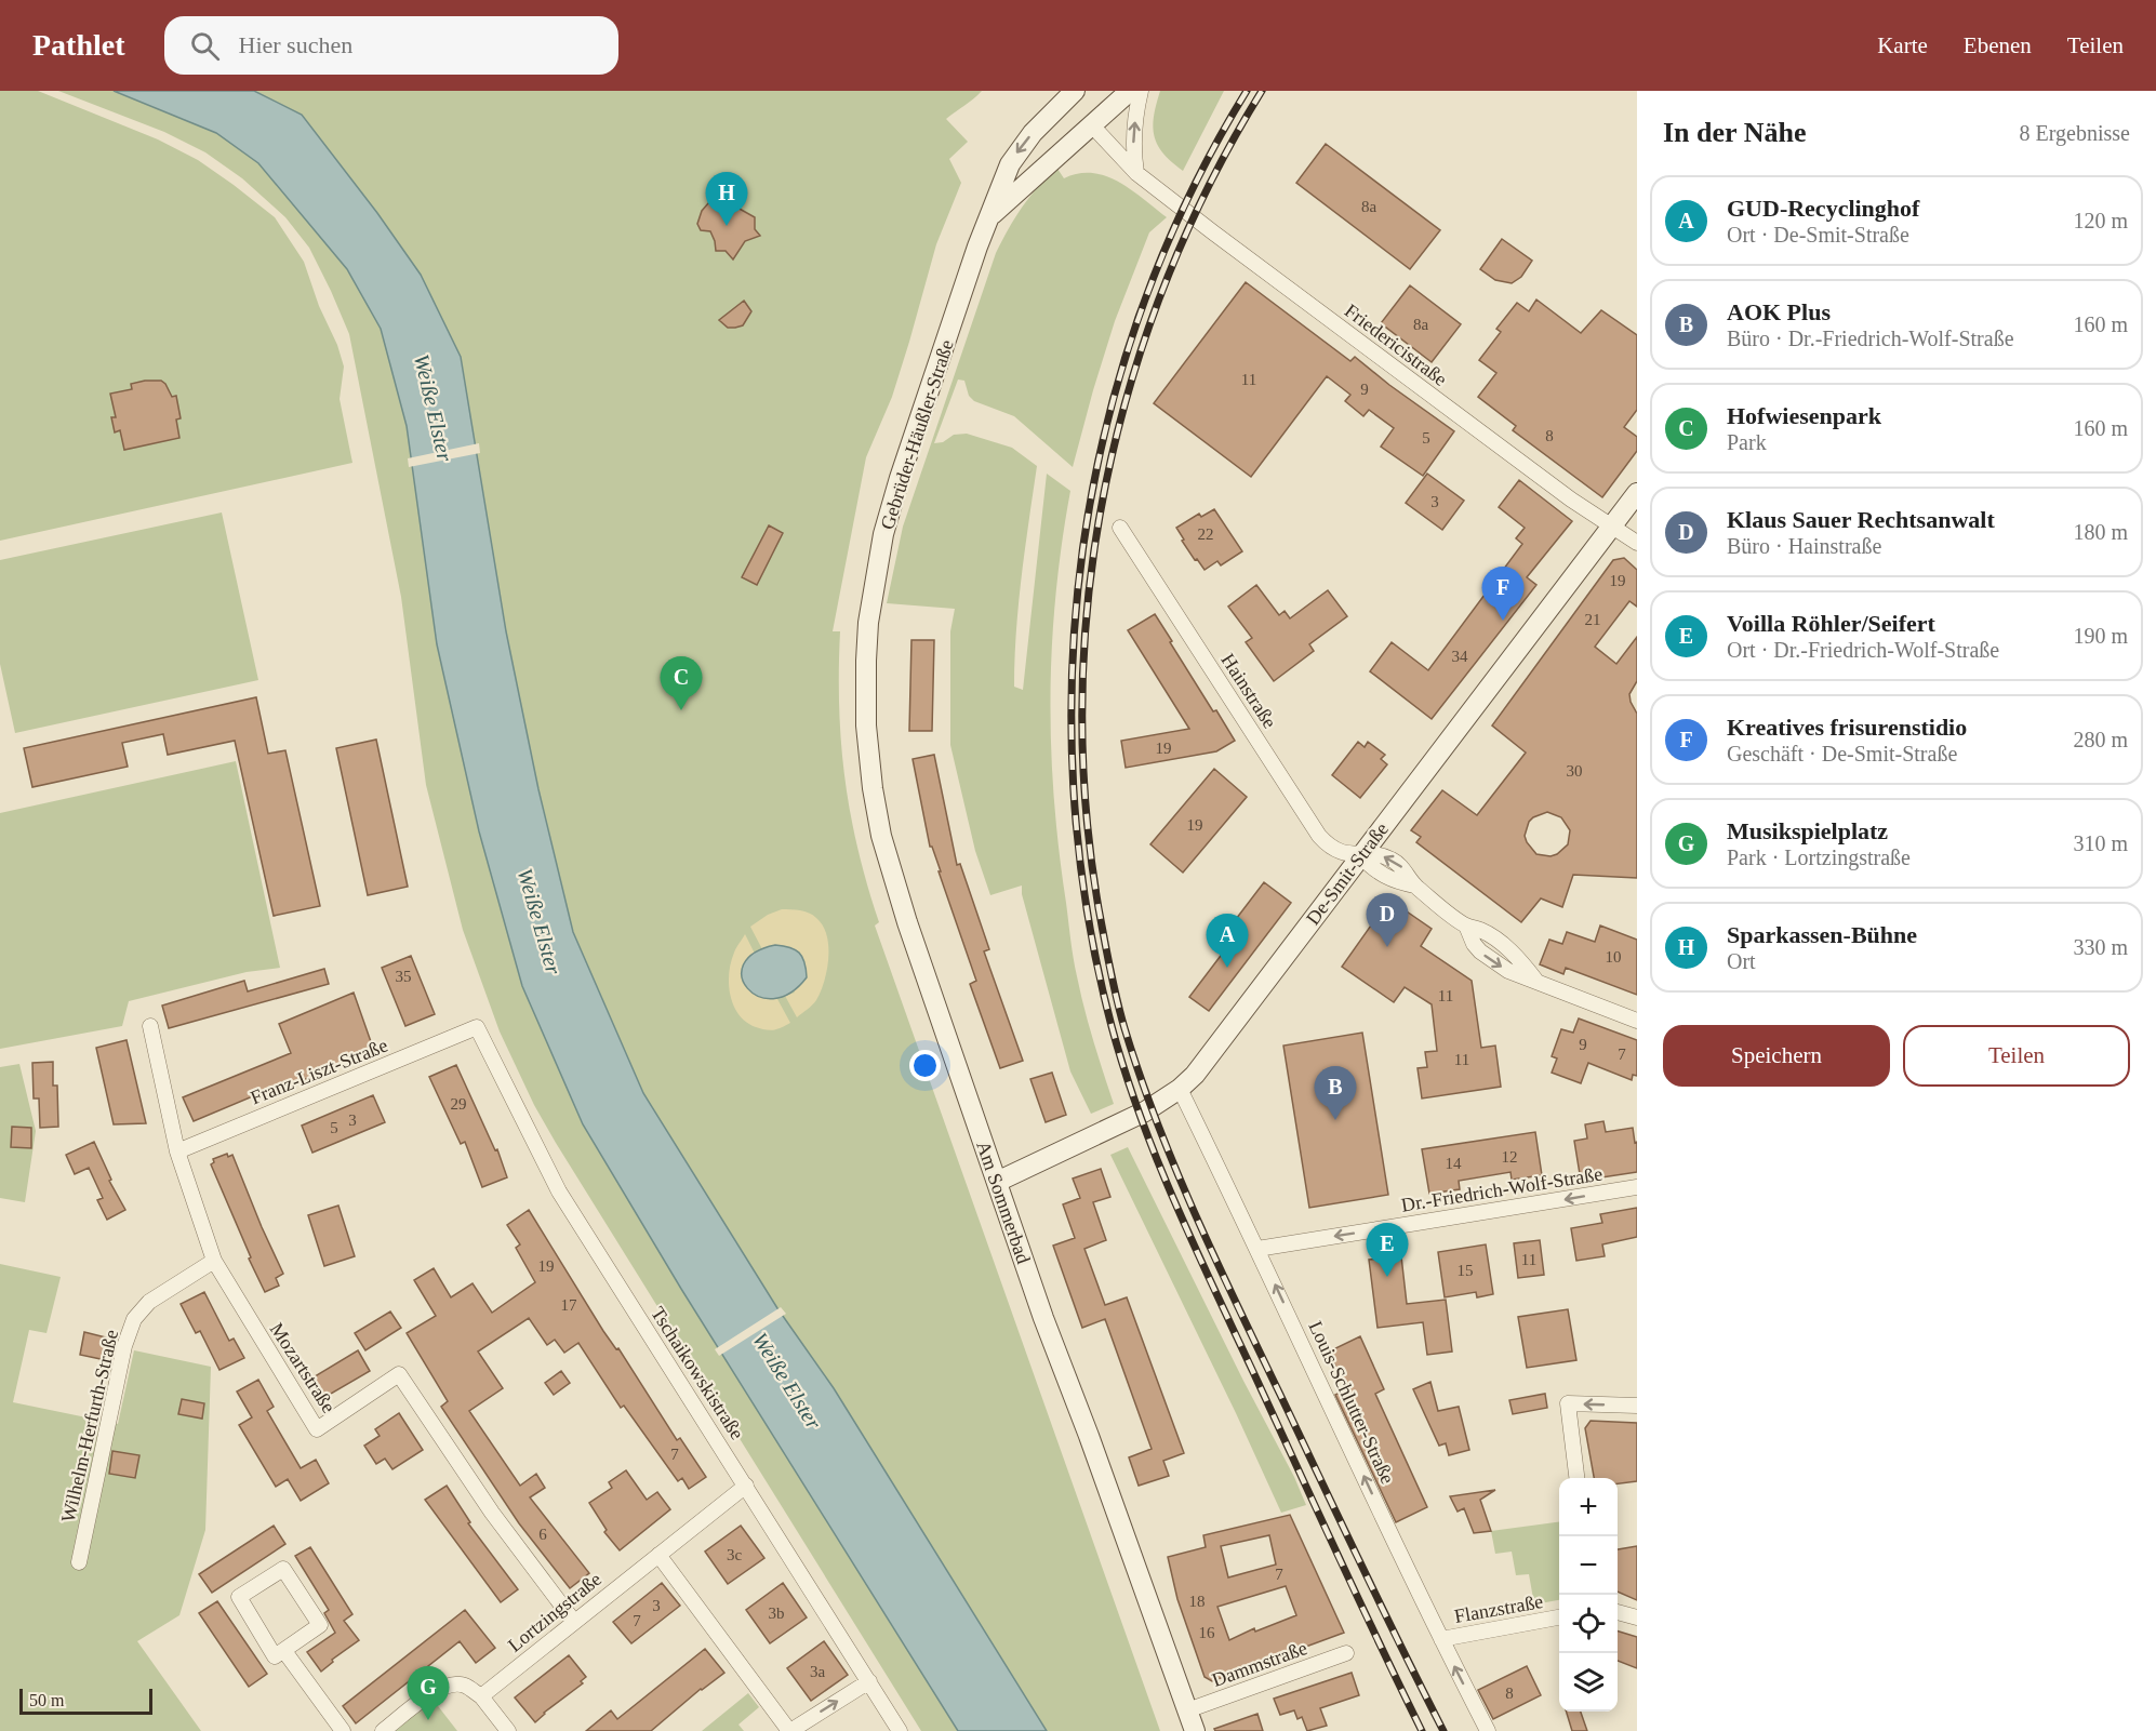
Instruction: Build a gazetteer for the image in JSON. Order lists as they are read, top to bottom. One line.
{"streets":{"main road":["Gebrüder-Häußler-Straße","De-Smit-Straße","Am Sommerbad"],"street":["Friedericistraße","Hainstraße","Franz-Liszt-Straße","Dr.-Friedrich-Wolf-Straße","Mozartstraße","Tschaikowskistraße","Louis-Schlutter-Straße","Wilhelm-Herfurth-Straße","Flanzstraße","Lortzingstraße","Dammstraße"]},"crossings":[["Friedericistraße","Gebrüder-Häußler-Straße"],["Friedericistraße","De-Smit-Straße"],["Gebrüder-Häußler-Straße","Am Sommerbad"],["Hainstraße","De-Smit-Straße"],["De-Smit-Straße","Am Sommerbad"],["De-Smit-Straße","Louis-Schlutter-Straße"],["Franz-Liszt-Straße","Mozartstraße"],["Franz-Liszt-Straße","Tschaikowskistraße"],["Dr.-Friedrich-Wolf-Straße","Louis-Schlutter-Straße"],["Am Sommerbad","Dammstraße"],["Mozartstraße","Wilhelm-Herfurth-Straße"],["Mozartstraße","Lortzingstraße"],["Tschaikowskistraße","Lortzingstraße"],["Louis-Schlutter-Straße","Flanzstraße"]],"one_way":["Dr.-Friedrich-Wolf-Straße","Louis-Schlutter-Straße"],"water":["Weiße Elster"],"house_numbers":["8a","8a","11","9","8","5","3","22","19","21","34","19","30","19","10","35","11","9","7","11","29","3","5","12","14","11","19","15","17","7","6","3c","7","18","3","3b","7","16","3a","8"],"scale_bar":"50 m","page":{"header":"Pathlet","search":"Hier suchen","nav":["Karte","Ebenen","Teilen"],"heading":["In der Nähe","8 Ergebnisse"],"pins":["H","F","C","D","A","B","E","G"],"list":[{"mark":"A","name":"GUD-Recyclinghof","note":"Ort · De-Smit-Straße","value":"120 m"},{"mark":"B","name":"AOK Plus","note":"Büro · Dr.-Friedrich-Wolf-Straße","value":"160 m"},{"mark":"C","name":"Hofwiesenpark","note":"Park","value":"160 m"},{"mark":"D","name":"Klaus Sauer Rechtsanwalt","note":"Büro · Hainstraße","value":"180 m"},{"mark":"E","name":"Voilla Röhler/Seifert","note":"Ort · Dr.-Friedrich-Wolf-Straße","value":"190 m"},{"mark":"F","name":"Kreatives frisurenstidio","note":"Geschäft · De-Smit-Straße","value":"280 m"},{"mark":"G","name":"Musikspielplatz","note":"Park · Lortzingstraße","value":"310 m"},{"mark":"H","name":"Sparkassen-Bühne","note":"Ort","value":"330 m"}],"buttons":["Speichern","Teilen"],"map_buttons":["+","−"],"scale":"50 m"}}
